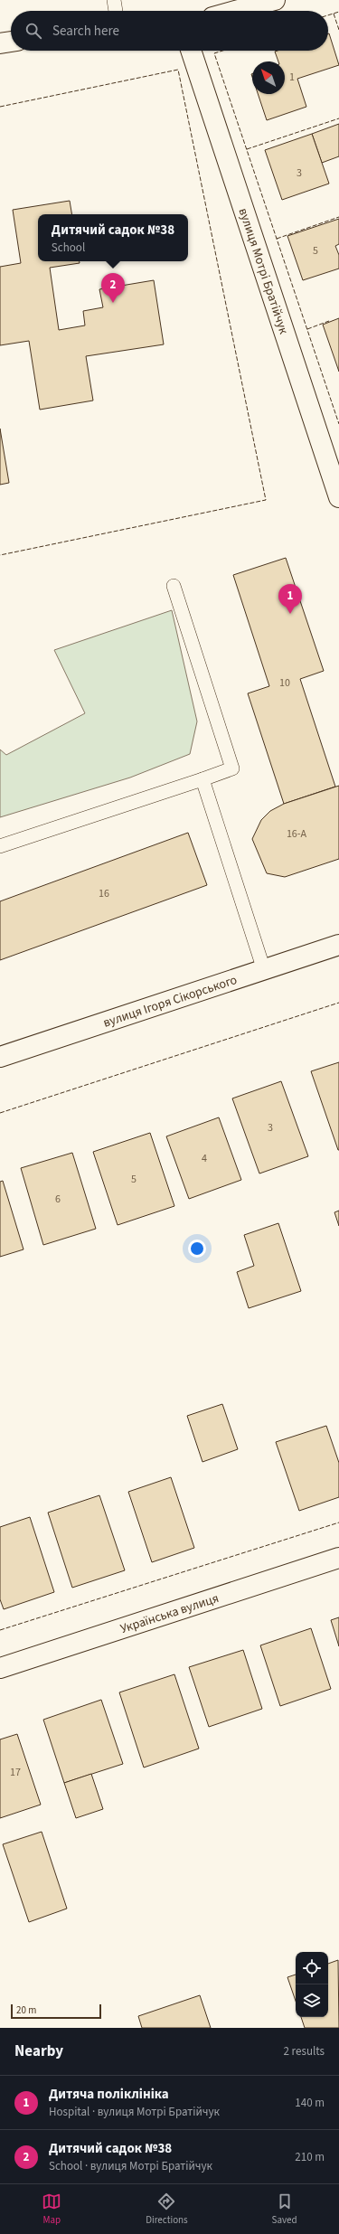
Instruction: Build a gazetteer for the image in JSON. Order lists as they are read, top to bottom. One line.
{"streets":{"street":["вулиця Мотрі Братійчук","вулиця Ігоря Сікорського","Українська вулиця"]},"house_numbers":["1","3","5","10","16-А","16","3","4","5","6","17"],"scale_bar":"20 m","north":"top left","page":{"search":"Search here","popup":["Дитячий садок №38","School"],"pins":["2","1"],"scale":"20 m","heading":["Nearby","2 results"],"list":[{"mark":"1","name":"Дитяча поліклініка","note":"Hospital · вулиця Мотрі Братійчук","value":"140 m"},{"mark":"2","name":"Дитячий садок №38","note":"School · вулиця Мотрі Братійчук","value":"210 m"}],"nav":["Map","Directions","Saved"]}}
